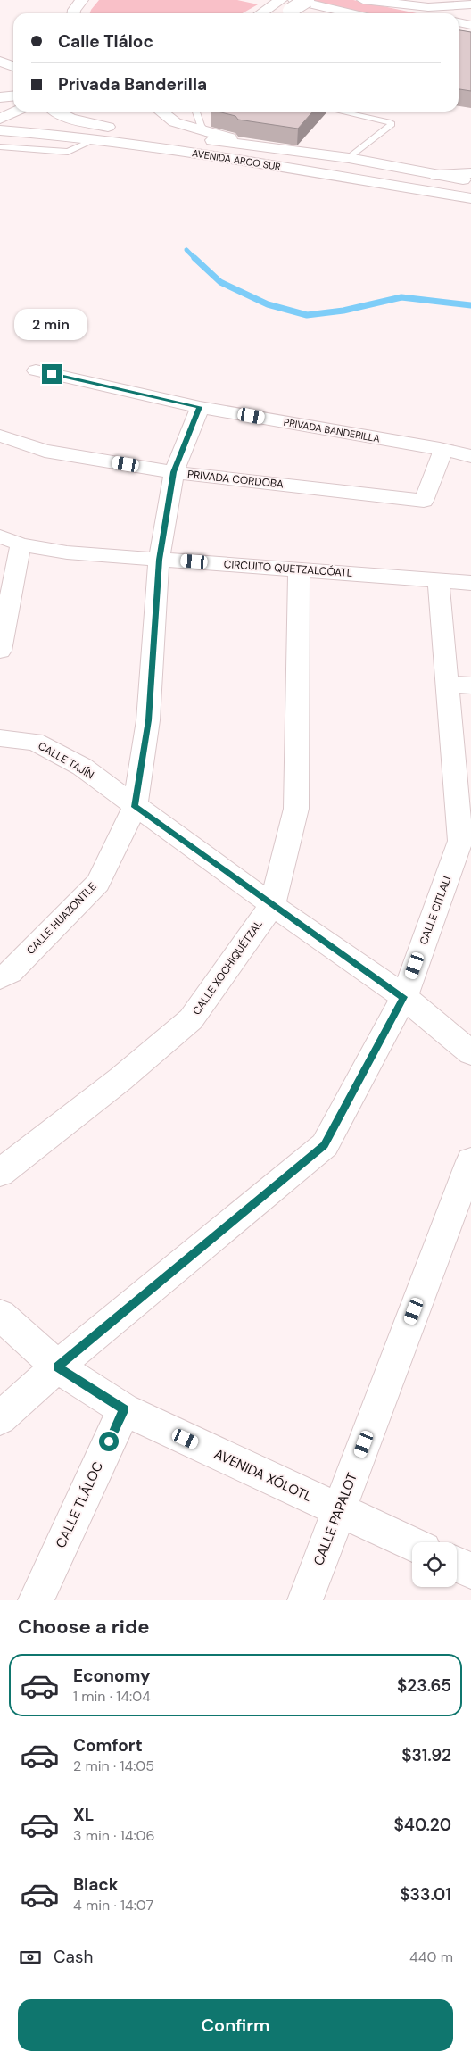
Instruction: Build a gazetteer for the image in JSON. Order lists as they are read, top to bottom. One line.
{"streets":{"main road":["AVENIDA ARCO SUR","PRIVADA BANDERILLA","PRIVADA CORDOBA","CIRCUITO QUETZALCÓATL","CALLE TAJÍN","CALLE CITLALI","CALLE HUAZONTLE","CALLE XOCHIQUÉTZAL","AVENIDA XÓLOTL","CALLE TLÁLOC","CALLE PAPALOT"]},"crossings":[["PRIVADA BANDERILLA","PRIVADA CORDOBA"],["PRIVADA BANDERILLA","CALLE HUAZONTLE"],["PRIVADA CORDOBA","CALLE HUAZONTLE"],["CIRCUITO QUETZALCÓATL","CALLE CITLALI"],["CIRCUITO QUETZALCÓATL","CALLE HUAZONTLE"],["CIRCUITO QUETZALCÓATL","CALLE XOCHIQUÉTZAL"],["CALLE TAJÍN","CALLE CITLALI"],["CALLE TAJÍN","CALLE HUAZONTLE"],["CALLE TAJÍN","CALLE XOCHIQUÉTZAL"],["CALLE CITLALI","AVENIDA XÓLOTL"],["AVENIDA XÓLOTL","CALLE TLÁLOC"],["AVENIDA XÓLOTL","CALLE PAPALOT"]],"page":{"banner":["Calle Tláloc","Privada Banderilla"],"bubble":"2 min","heading":"Choose a ride","list":[{"name":"Economy","note":"1 min · 14:04","value":"$23.65"},{"name":"Comfort","note":"2 min · 14:05","value":"$31.92"},{"name":"XL","note":"3 min · 14:06","value":"$40.20"},{"name":"Black","note":"4 min · 14:07","value":"$33.01"}],"pay":["Cash","440 m"],"buttons":"Confirm"}}
